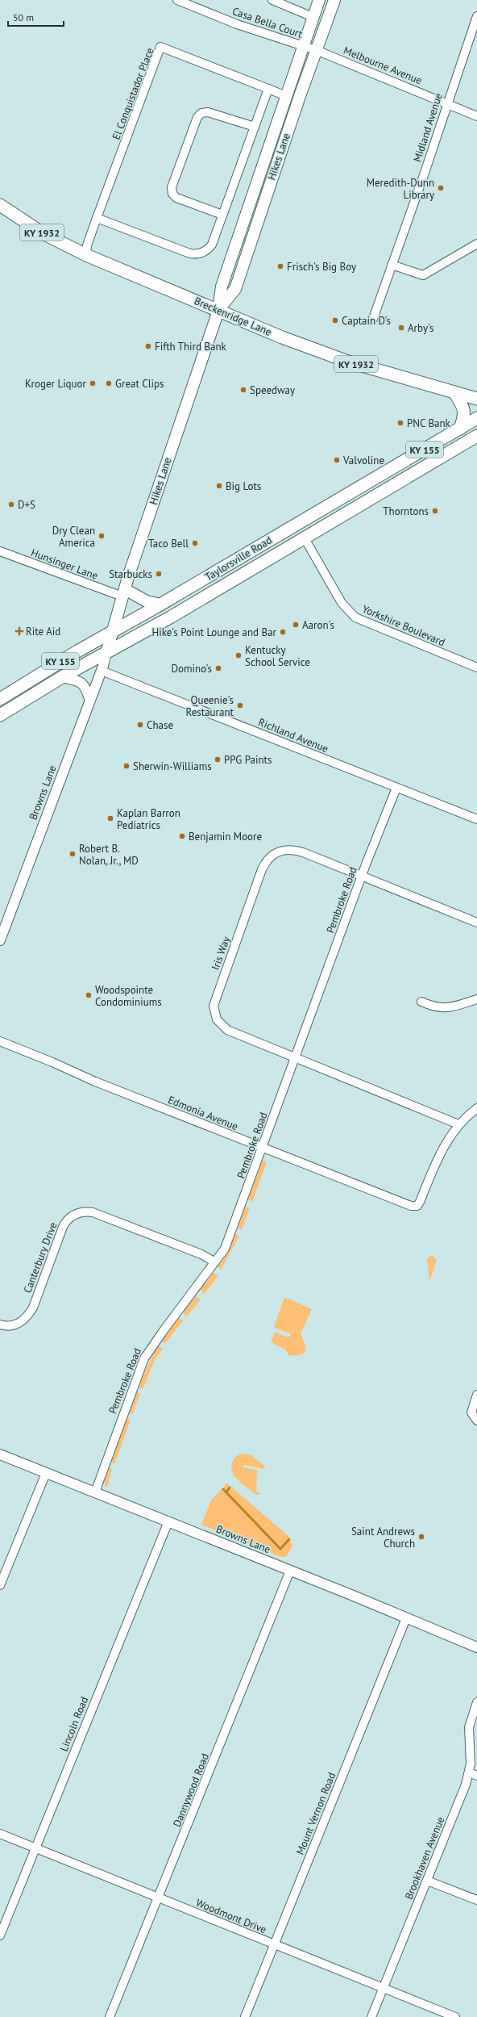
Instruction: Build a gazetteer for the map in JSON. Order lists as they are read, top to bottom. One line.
{"streets":{"main road":["Hikes Lane","KY 1932","Breckenridge Lane","KY 155","Taylorsville Road"],"street":["Casa Bella Court","Melbourne Avenue","El Conquistador Place","Midland Avenue","Hunsinger Lane","Yorkshire Boulevard","Richland Avenue","Browns Lane","Pembroke Road","Iris Way","Edmonia Avenue","Canterbury Drive","Lincoln Road","Dannywood Road","Mount Vernon Road","Brookhaven Avenue","Woodmont Drive"]},"crossings":[["Casa Bella Court","Melbourne Avenue"],["Casa Bella Court","Hikes Lane"],["Melbourne Avenue","Midland Avenue"],["Melbourne Avenue","Hikes Lane"],["El Conquistador Place","Hikes Lane"],["El Conquistador Place","Breckenridge Lane"],["Hikes Lane","Breckenridge Lane"],["Hikes Lane","Taylorsville Road"],["Hikes Lane","Hunsinger Lane"],["Hikes Lane","Browns Lane"],["Taylorsville Road","Yorkshire Boulevard"],["Taylorsville Road","Browns Lane"],["Richland Avenue","Browns Lane"],["Richland Avenue","Pembroke Road"],["Browns Lane","Pembroke Road"],["Browns Lane","Lincoln Road"],["Browns Lane","Dannywood Road"],["Browns Lane","Mount Vernon Road"],["Pembroke Road","Iris Way"],["Pembroke Road","Edmonia Avenue"],["Pembroke Road","Canterbury Drive"],["Iris Way","Edmonia Avenue"],["Lincoln Road","Woodmont Drive"],["Dannywood Road","Woodmont Drive"],["Mount Vernon Road","Woodmont Drive"],["Brookhaven Avenue","Woodmont Drive"]],"places":{"other":["Meredith-Dunn Library","Frisch's Big Boy","Captain D's","Arby's","Fifth Third Bank","Kroger Liquor","Great Clips","Speedway","PNC Bank","Valvoline","Big Lots","D+S","Thorntons","Dry Clean America","Taco Bell","Starbucks","Aaron's","Hike's Point Lounge and Bar","Kentucky School Service","Domino's","Queenie's Restaurant","Chase","PPG Paints","Sherwin-Williams","Kaplan Barron Pediatrics","Benjamin Moore","Robert B. Nolan, Jr., MD","Woodspointe Condominiums","Saint Andrews Church"],"health":["Rite Aid"]},"scale_bar":"50 m"}
